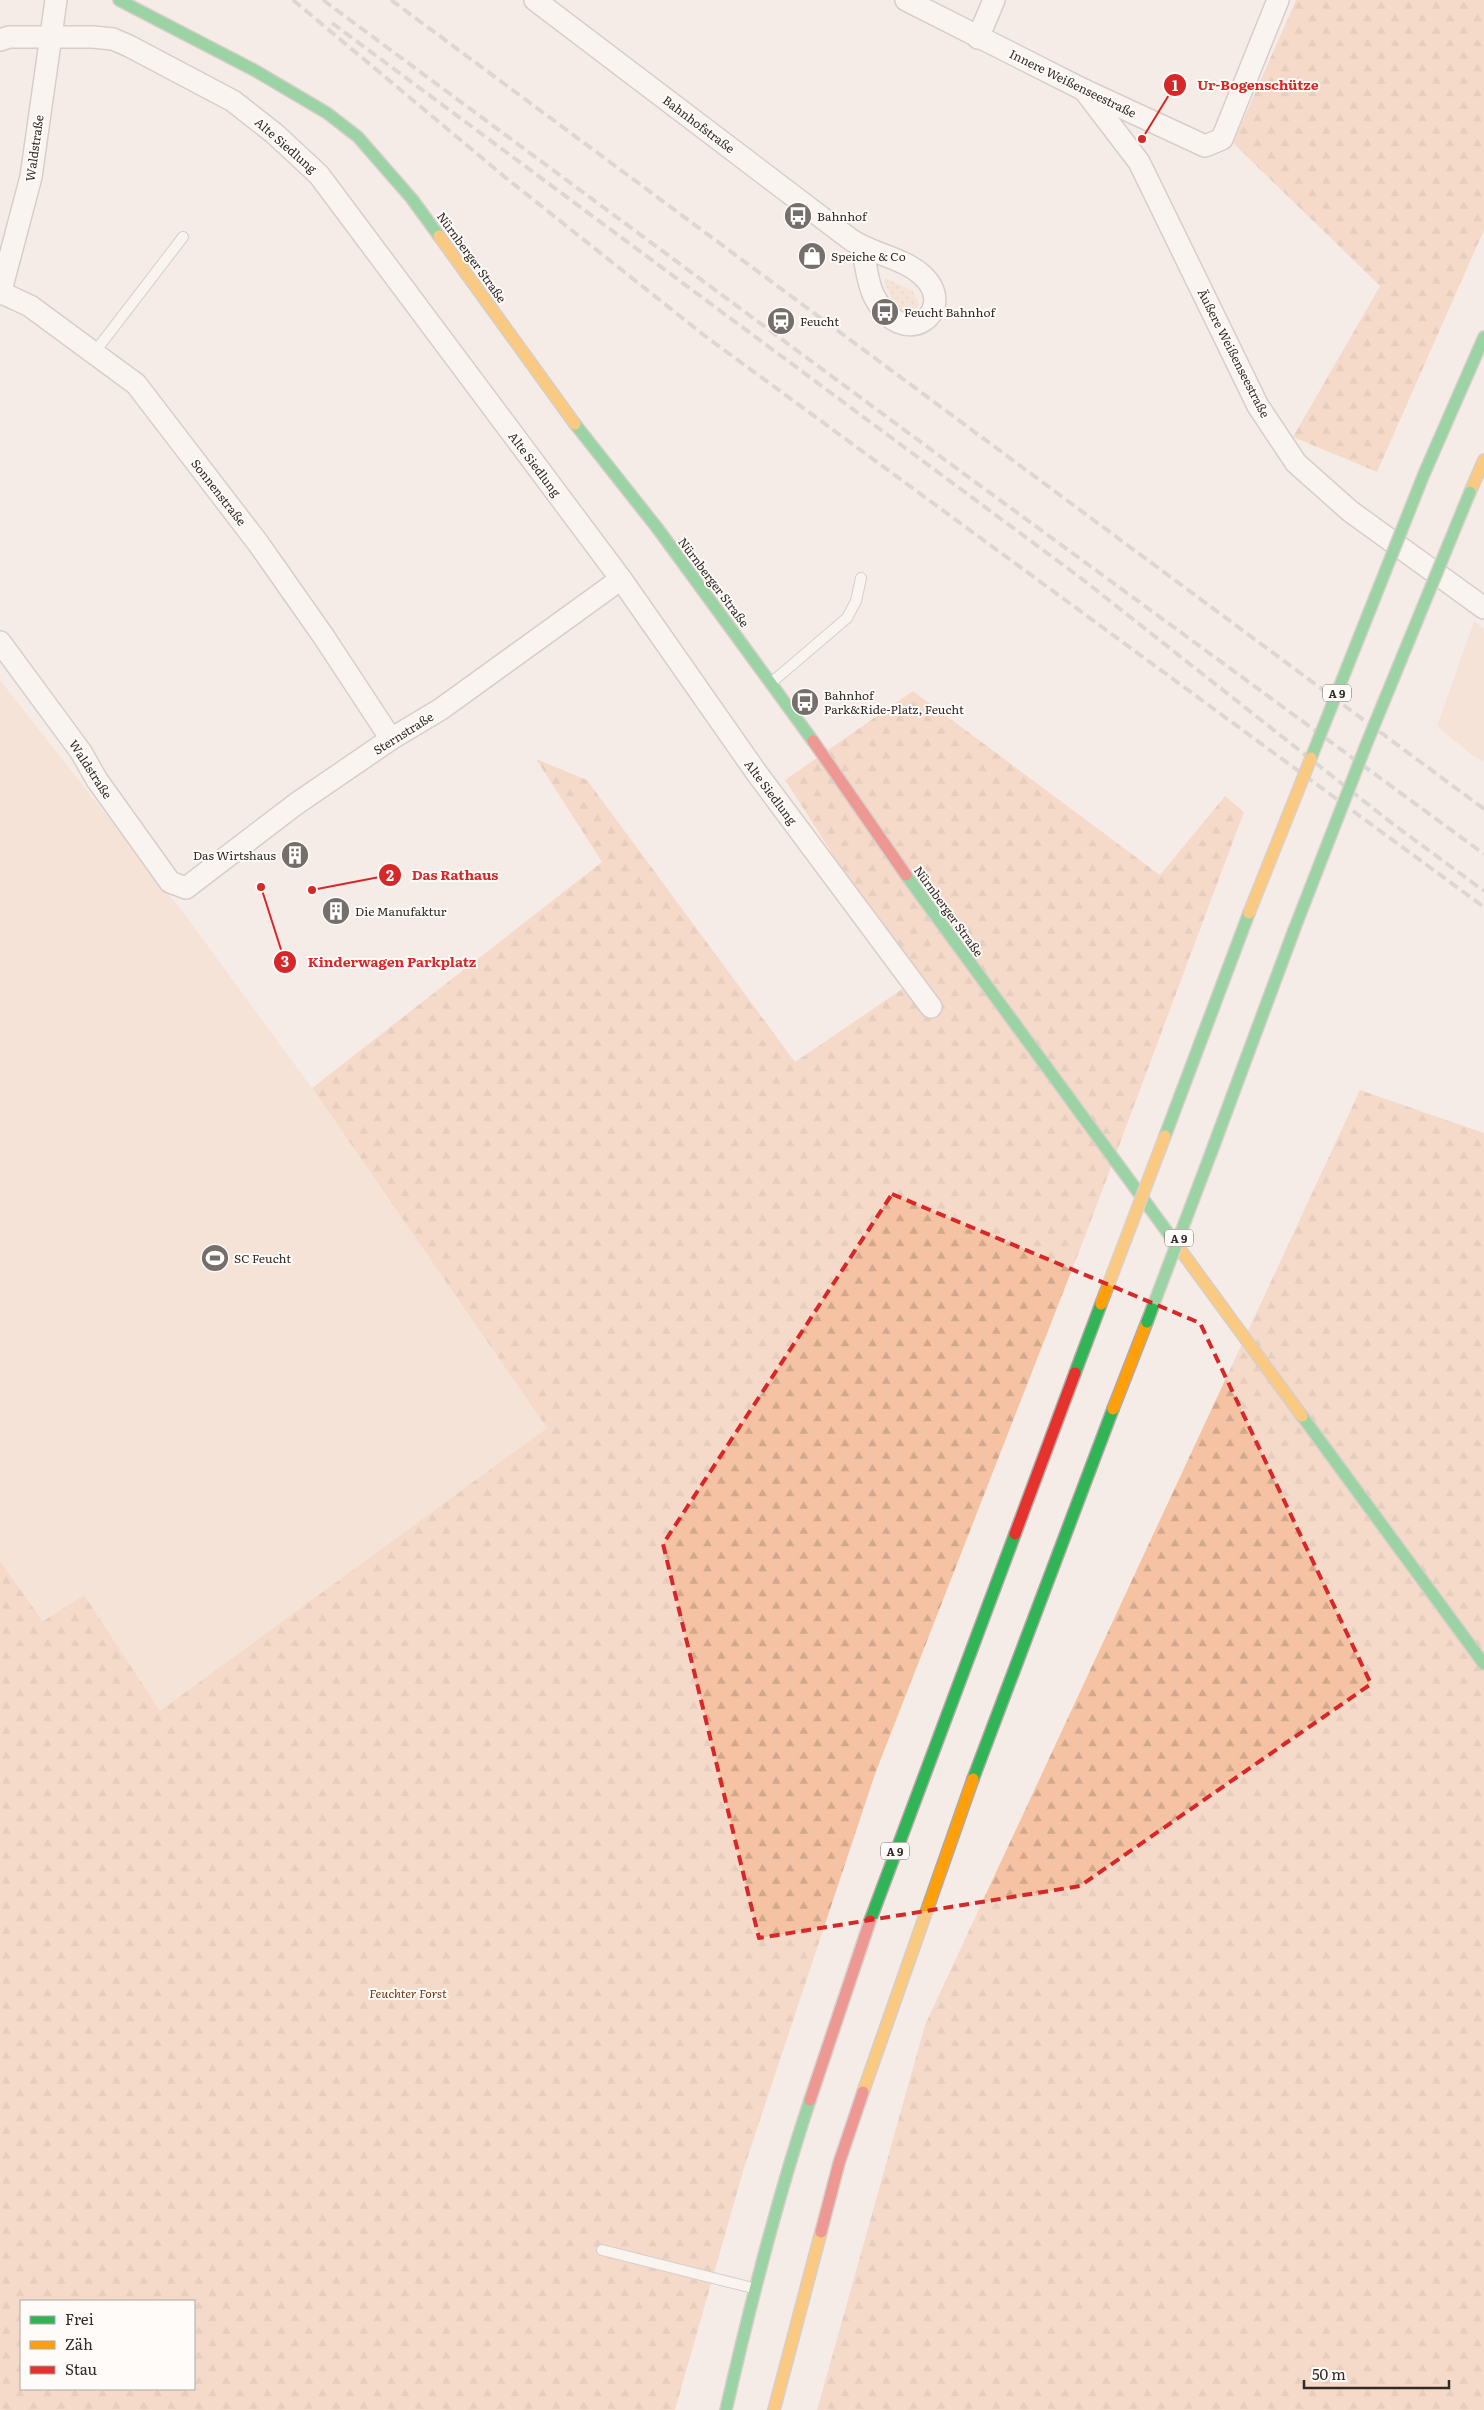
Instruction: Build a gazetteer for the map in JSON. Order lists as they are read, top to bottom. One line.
{"streets":{"main road":["Nürnberger Straße","A 9"],"street":["Innere Weißenseestraße","Bahnhofstraße","Alte Siedlung","Waldstraße","Äußere Weißenseestraße","Sonnenstraße","Sternstraße"]},"crossings":[["Innere Weißenseestraße","Äußere Weißenseestraße"],["Alte Siedlung","Waldstraße"],["Alte Siedlung","Sternstraße"],["Waldstraße","Sonnenstraße"],["Waldstraße","Sternstraße"],["Sonnenstraße","Sternstraße"]],"parks":["Feuchter Forst"],"places":{"other":["Ur-Bogenschütze","Kinderwagen Parkplatz","Das Rathaus"],"bus stop":["Bahnhof","Feucht Bahnhof","Bahnhof Park&Ride-Platz, Feucht"],"shop":["Speiche & Co"],"station":["Feucht"],"building":["Das Wirtshaus","Die Manufaktur"],"sports":["SC Feucht"]},"legend":["Frei","Zäh","Stau"],"scale_bar":"50 m"}
